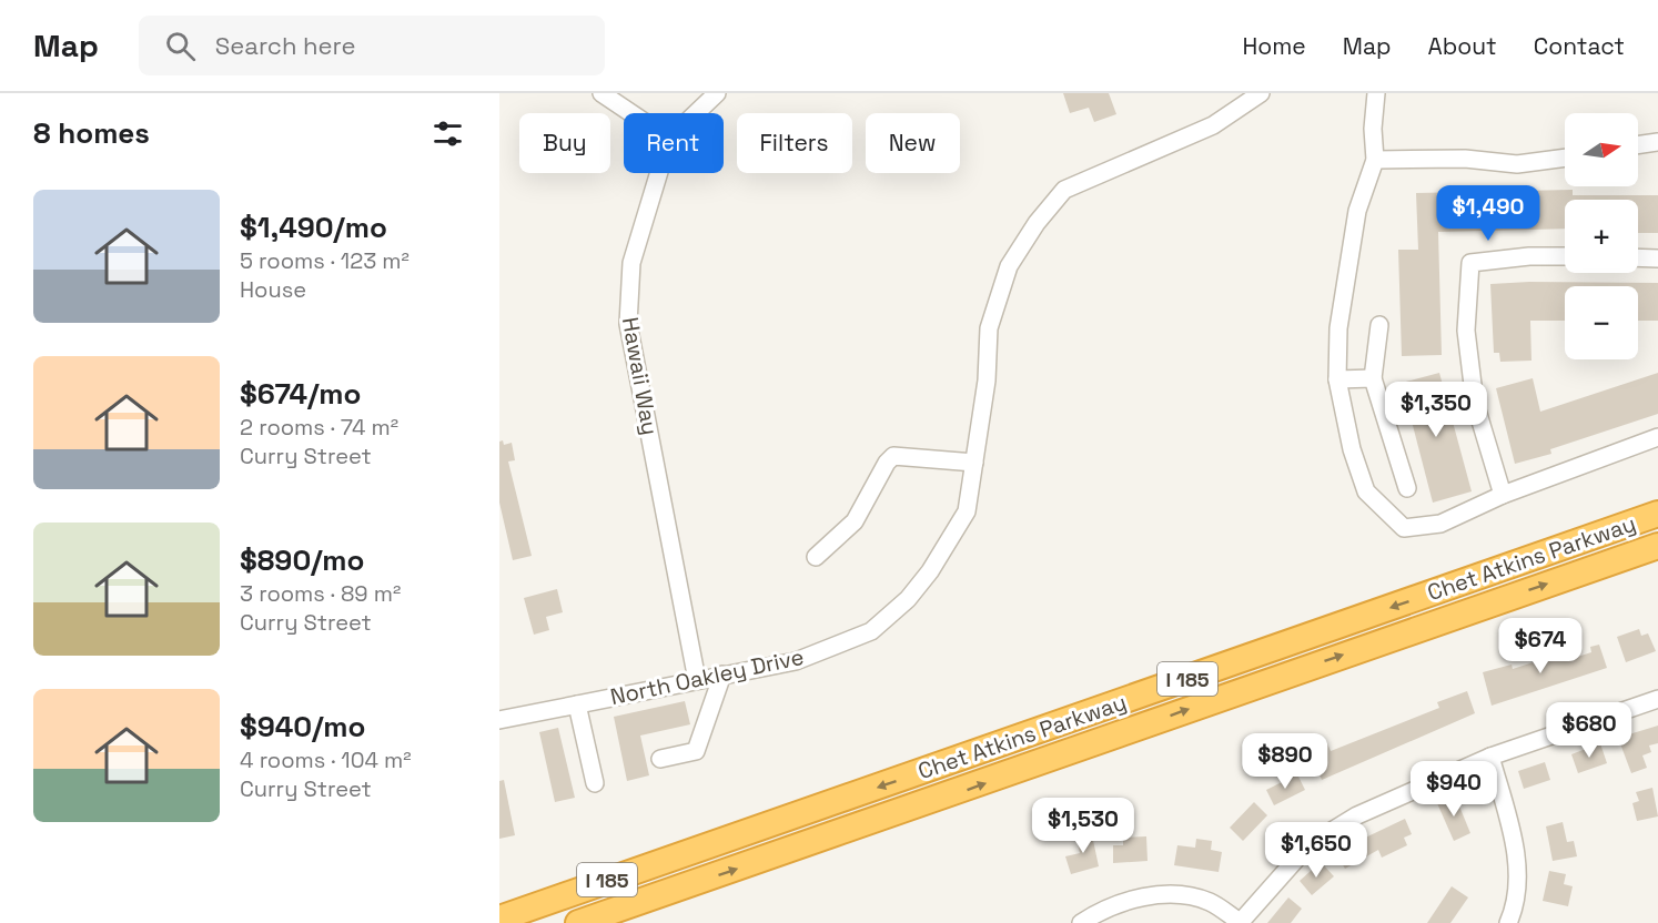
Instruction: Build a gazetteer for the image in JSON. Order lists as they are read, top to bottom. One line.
{"streets":{"highway":["Chet Atkins Parkway","I 185"],"street":["Hawaii Way","North Oakley Drive"]},"crossings":[["Hawaii Way","North Oakley Drive"]],"north":"right","page":{"header":"Map","search":"Search here","nav":["Home","Map","About","Contact"],"heading":"8 homes","map_buttons":["+","−"],"chip":["Buy","Rent","Filters","New"],"list":[{"name":"$1,490/mo","note":"5 rooms · 123 m² · House"},{"name":"$674/mo","note":"2 rooms · 74 m² · Curry Street"},{"name":"$890/mo","note":"3 rooms · 89 m² · Curry Street"},{"name":"$940/mo","note":"4 rooms · 104 m² · Curry Street"}],"price":["$1,490","$1,350","$674","$680","$890","$940","$1,530","$1,650"]}}
